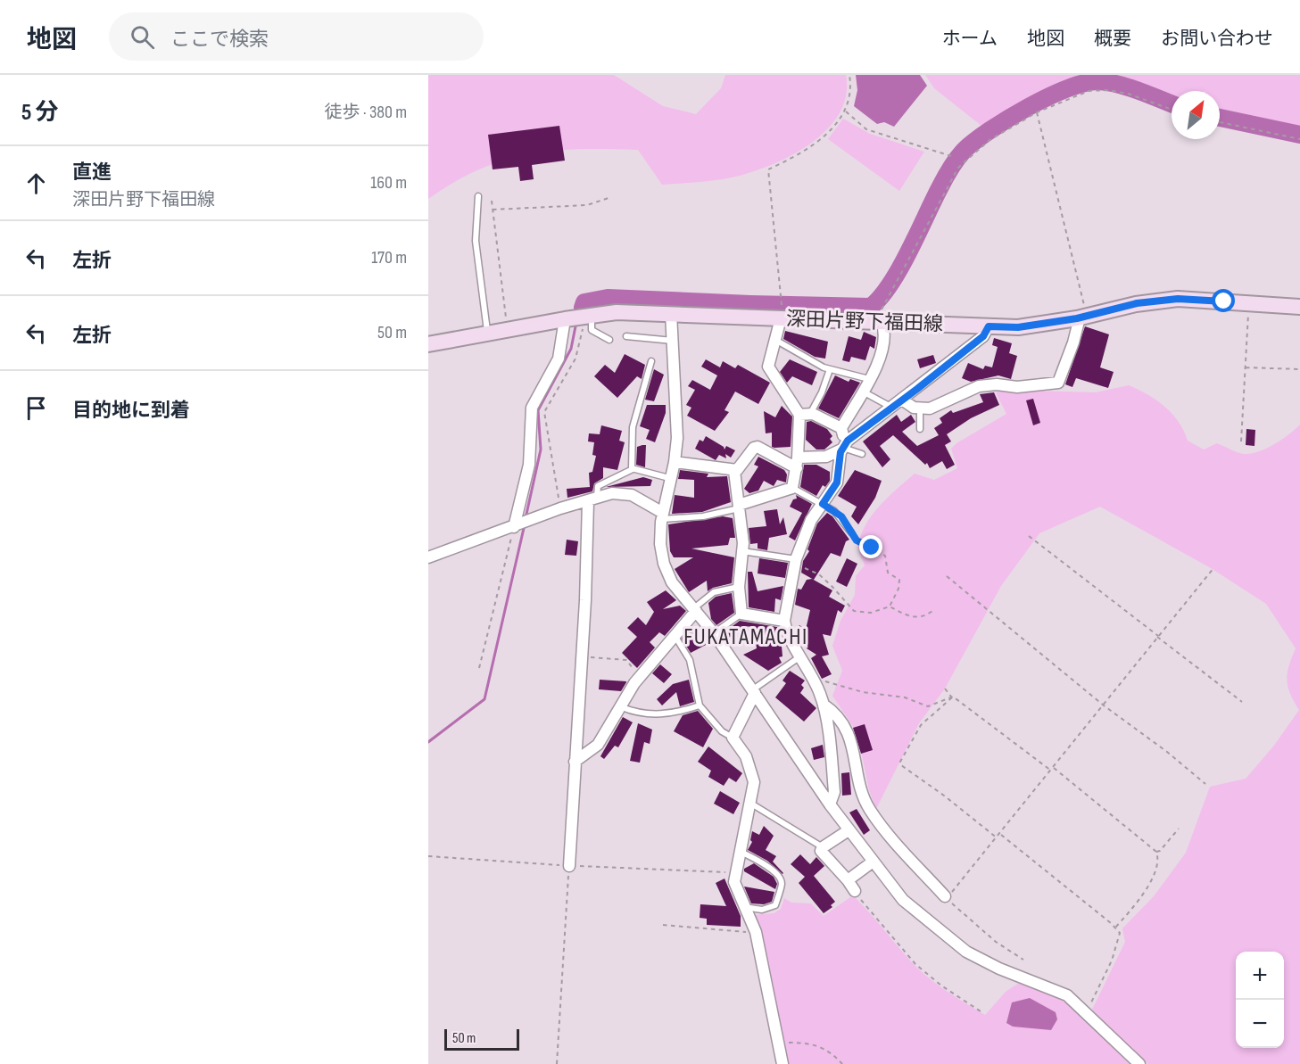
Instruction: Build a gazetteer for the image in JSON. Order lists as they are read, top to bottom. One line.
{"streets":{"main road":["深田片野下福田線"]},"districts":["FUKATAMACHI"],"scale_bar":"50 m","north":"top right","page":{"header":"地図","search":"ここで検索","nav":["ホーム","地図","概要","お問い合わせ"],"heading":["5 分","徒歩 · 380 m"],"list":[["直進","深田片野下福田線","160 m"],["左折","170 m"],["左折","50 m"],"目的地に到着"],"map_buttons":["+","−"],"scale":"50 m"}}
